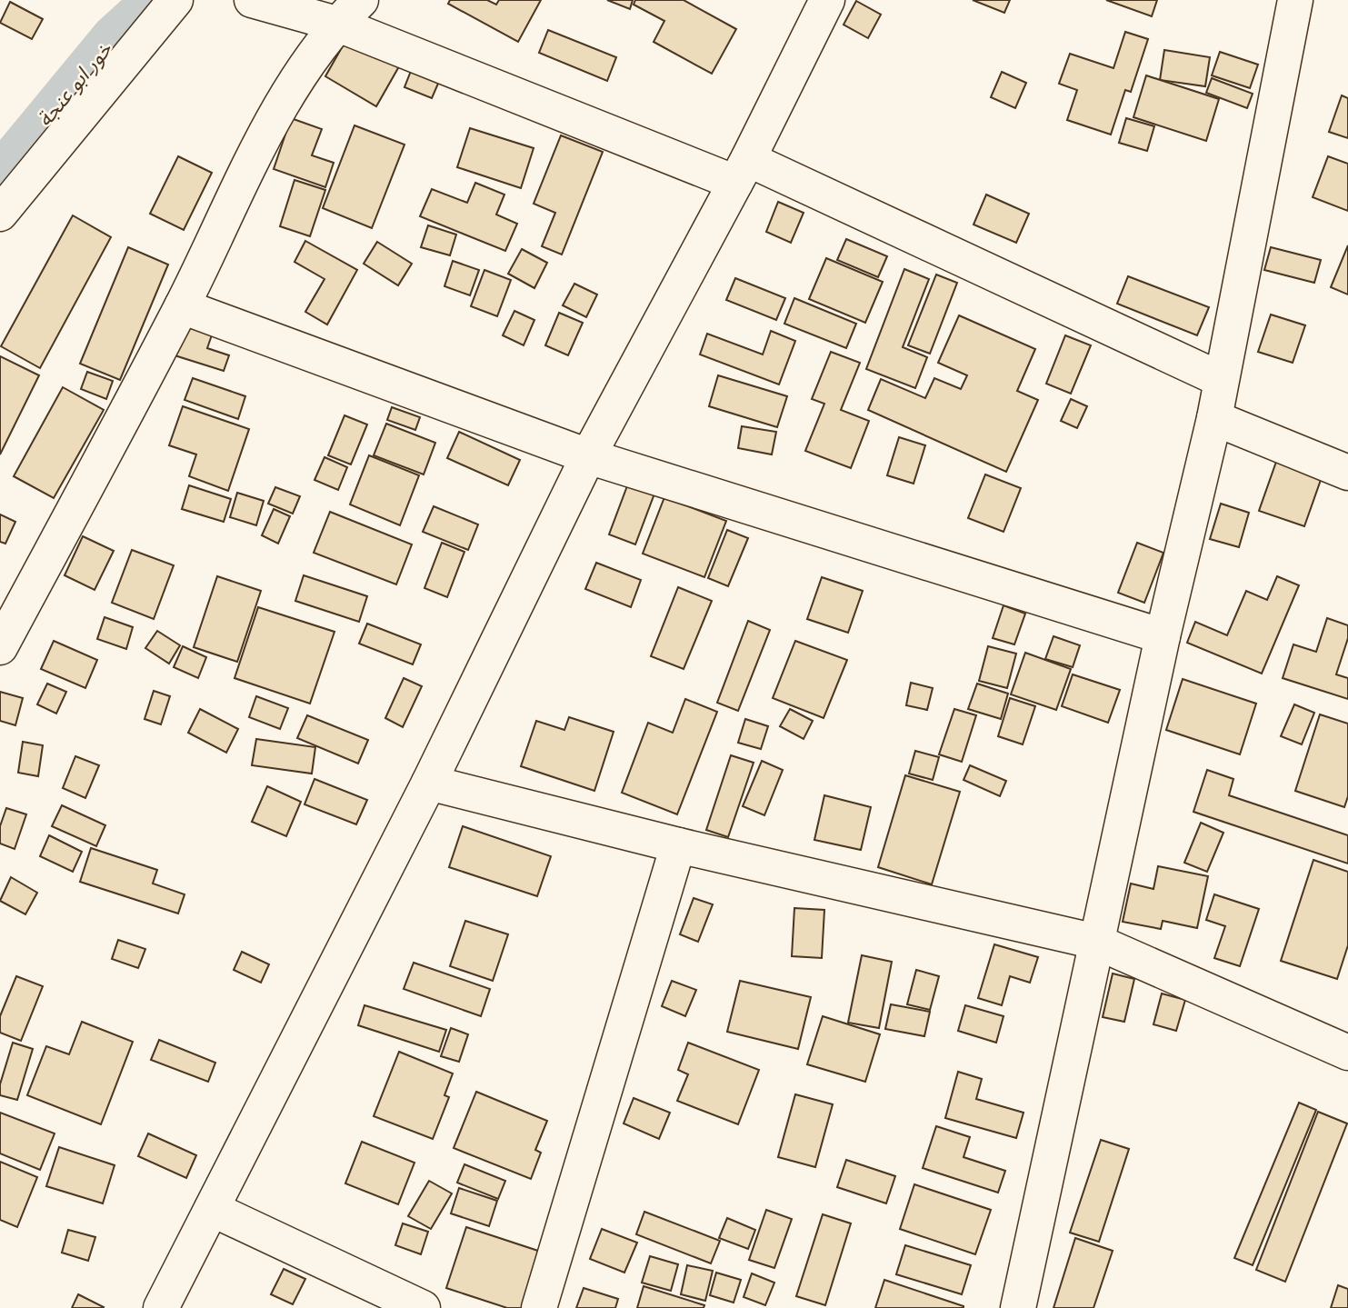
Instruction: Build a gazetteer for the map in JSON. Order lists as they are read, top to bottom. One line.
{"water":["خور ابو عنجة"]}
